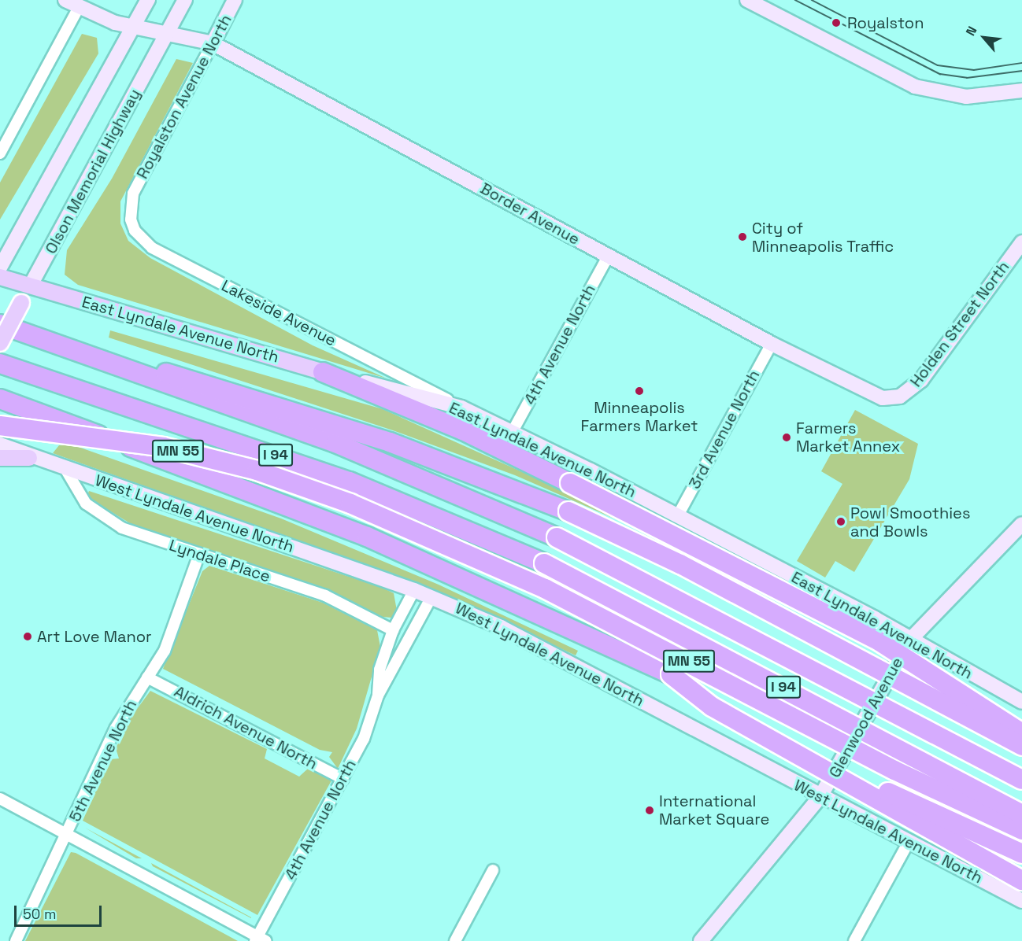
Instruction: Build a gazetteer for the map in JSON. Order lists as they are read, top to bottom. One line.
{"streets":{"highway":["MN 55","I 94"],"main road":["Royalston Avenue North","Olson Memorial Highway","Border Avenue","Holden Street North","East Lyndale Avenue North","West Lyndale Avenue North","Glenwood Avenue"],"street":["Lakeside Avenue","4th Avenue North","3rd Avenue North","Lyndale Place","Aldrich Avenue North","5th Avenue North"]},"crossings":[["Royalston Avenue North","Border Avenue"],["Royalston Avenue North","Lakeside Avenue"],["Olson Memorial Highway","Border Avenue"],["Olson Memorial Highway","East Lyndale Avenue North"],["Border Avenue","Holden Street North"],["Border Avenue","4th Avenue North"],["Border Avenue","3rd Avenue North"],["Lakeside Avenue","East Lyndale Avenue North"],["East Lyndale Avenue North","4th Avenue North"],["East Lyndale Avenue North","3rd Avenue North"],["East Lyndale Avenue North","Glenwood Avenue"],["4th Avenue North","West Lyndale Avenue North"],["4th Avenue North","Lyndale Place"],["4th Avenue North","Aldrich Avenue North"],["West Lyndale Avenue North","Lyndale Place"],["West Lyndale Avenue North","Glenwood Avenue"],["Lyndale Place","5th Avenue North"],["Aldrich Avenue North","5th Avenue North"]],"places":["Royalston","City of Minneapolis Traffic","Minneapolis Farmers Market","Farmers Market Annex","Powl Smoothies and Bowls","Art Love Manor","International Market Square"],"scale_bar":"50 m","north":"top left"}
